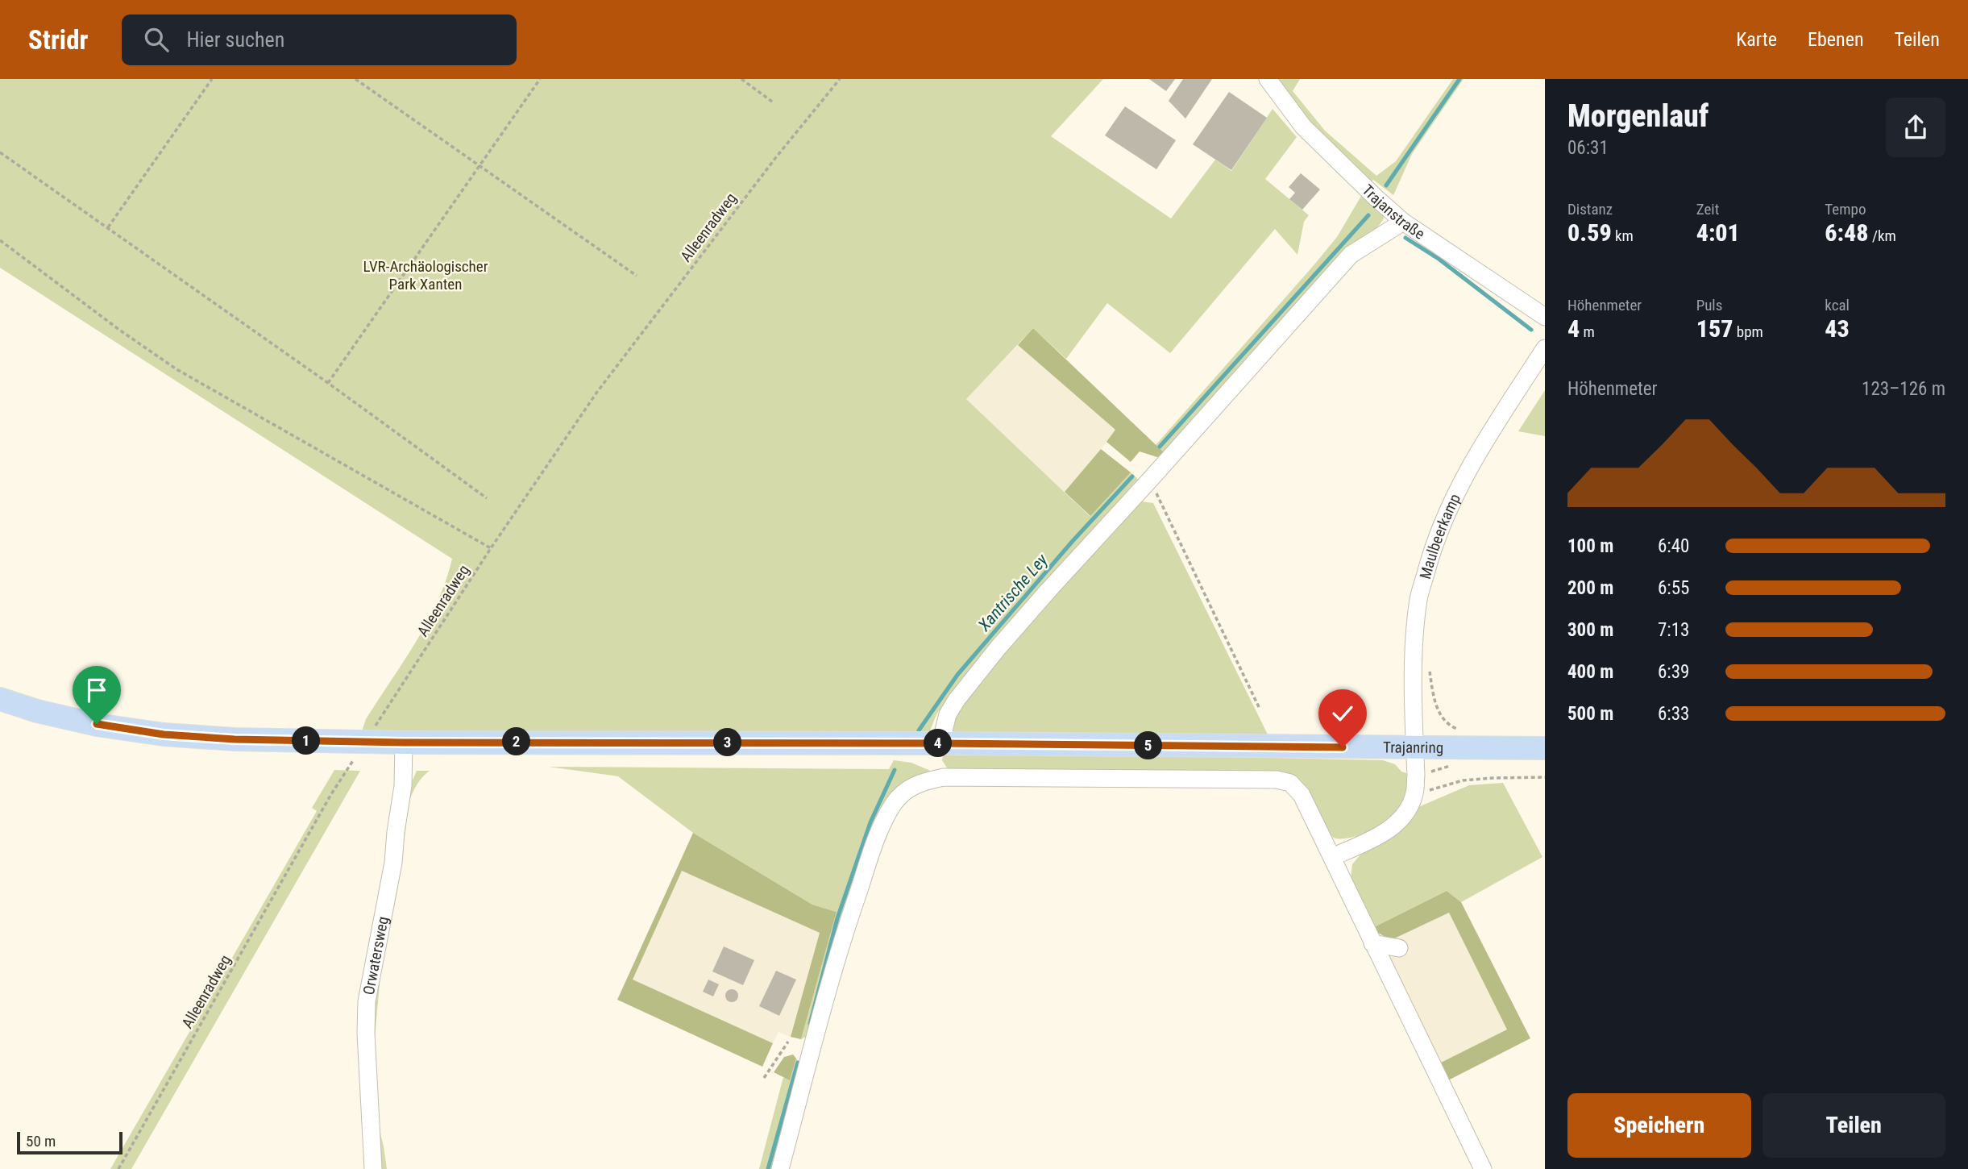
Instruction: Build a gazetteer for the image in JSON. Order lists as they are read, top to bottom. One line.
{"streets":{"main road":["Trajanring"],"street":["Trajanstraße","Maulbeerkamp","Orwatersweg"],"path":["Alleenradweg"]},"crossings":[["Alleenradweg","Trajanring"],["Maulbeerkamp","Trajanring"],["Trajanring","Orwatersweg"]],"water":["Xantrische Ley"],"parks":["LVR-Archäologischer Park Xanten"],"scale_bar":"50 m","page":{"header":"Stridr","search":"Hier suchen","nav":["Karte","Ebenen","Teilen"],"heading":["Morgenlauf","06:31"],"stats":[["Distanz","0.59 km"],["Zeit","4:01"],["Tempo","6:48 /km"],["Höhenmeter","4 m"],["Puls","157 bpm"],["kcal","43"]],"chart":["Höhenmeter","123–126 m"],"list":[{"name":"100 m","note":"6:40"},{"name":"200 m","note":"6:55"},{"name":"300 m","note":"7:13"},{"name":"400 m","note":"6:39"},{"name":"500 m","note":"6:33"}],"pins":["1","2","3","4","5"],"buttons":["Speichern","Teilen"],"scale":"50 m"}}
